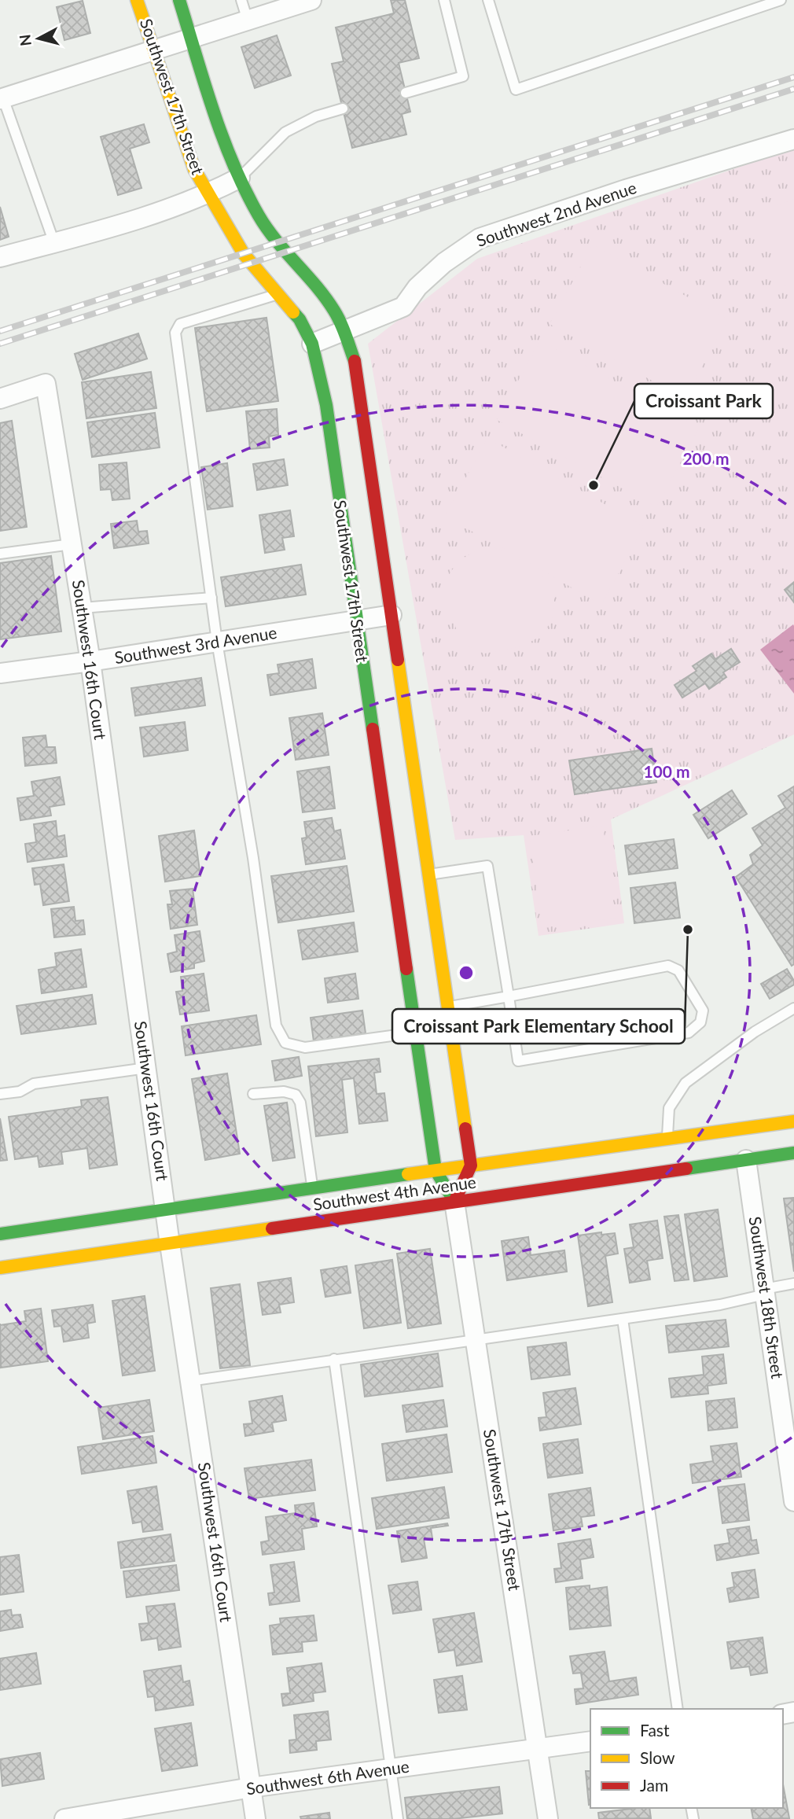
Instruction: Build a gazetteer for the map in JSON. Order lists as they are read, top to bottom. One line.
{"streets":{"main road":["Southwest 17th Street","Southwest 4th Avenue"],"street":["Southwest 2nd Avenue","Southwest 3rd Avenue","Southwest 16th Court","Southwest 18th Street","Southwest 6th Avenue"]},"crossings":[["Southwest 17th Street","Southwest 2nd Avenue"],["Southwest 17th Street","Southwest 3rd Avenue"],["Southwest 17th Street","Southwest 4th Avenue"],["Southwest 17th Street","Southwest 6th Avenue"],["Southwest 3rd Avenue","Southwest 16th Court"],["Southwest 16th Court","Southwest 4th Avenue"],["Southwest 16th Court","Southwest 6th Avenue"],["Southwest 4th Avenue","Southwest 18th Street"]],"places":["Croissant Park","Croissant Park Elementary School"],"legend":["Fast","Slow","Jam"],"north":"left","rings":["200 m","100 m"]}
